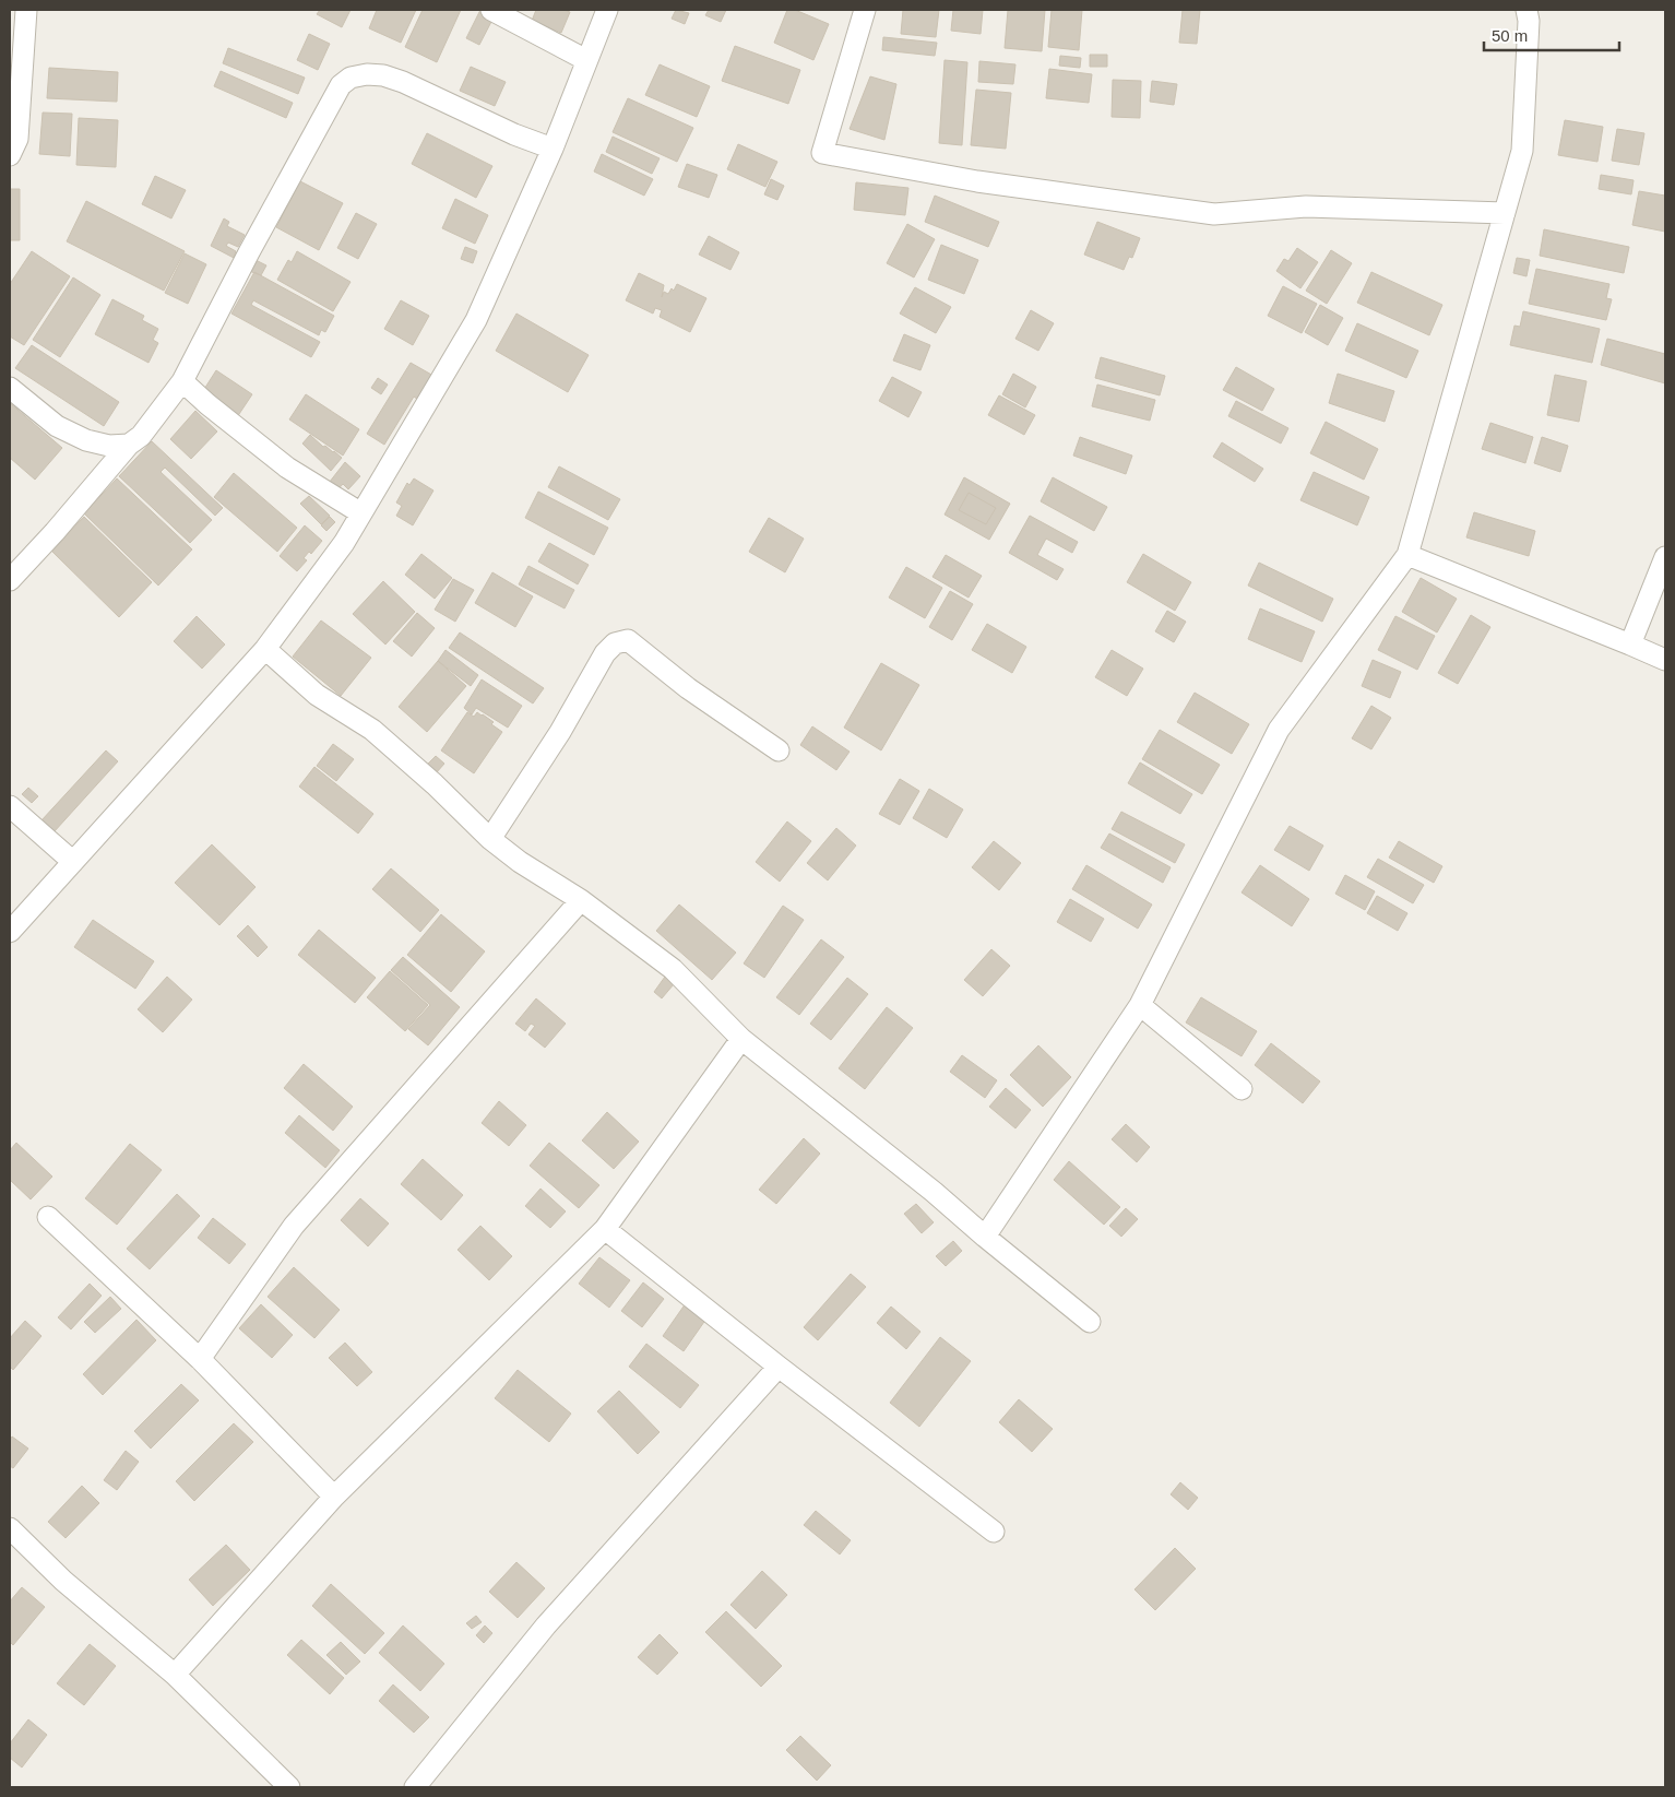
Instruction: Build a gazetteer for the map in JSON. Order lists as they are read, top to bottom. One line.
{"scale_bar":"50 m"}
